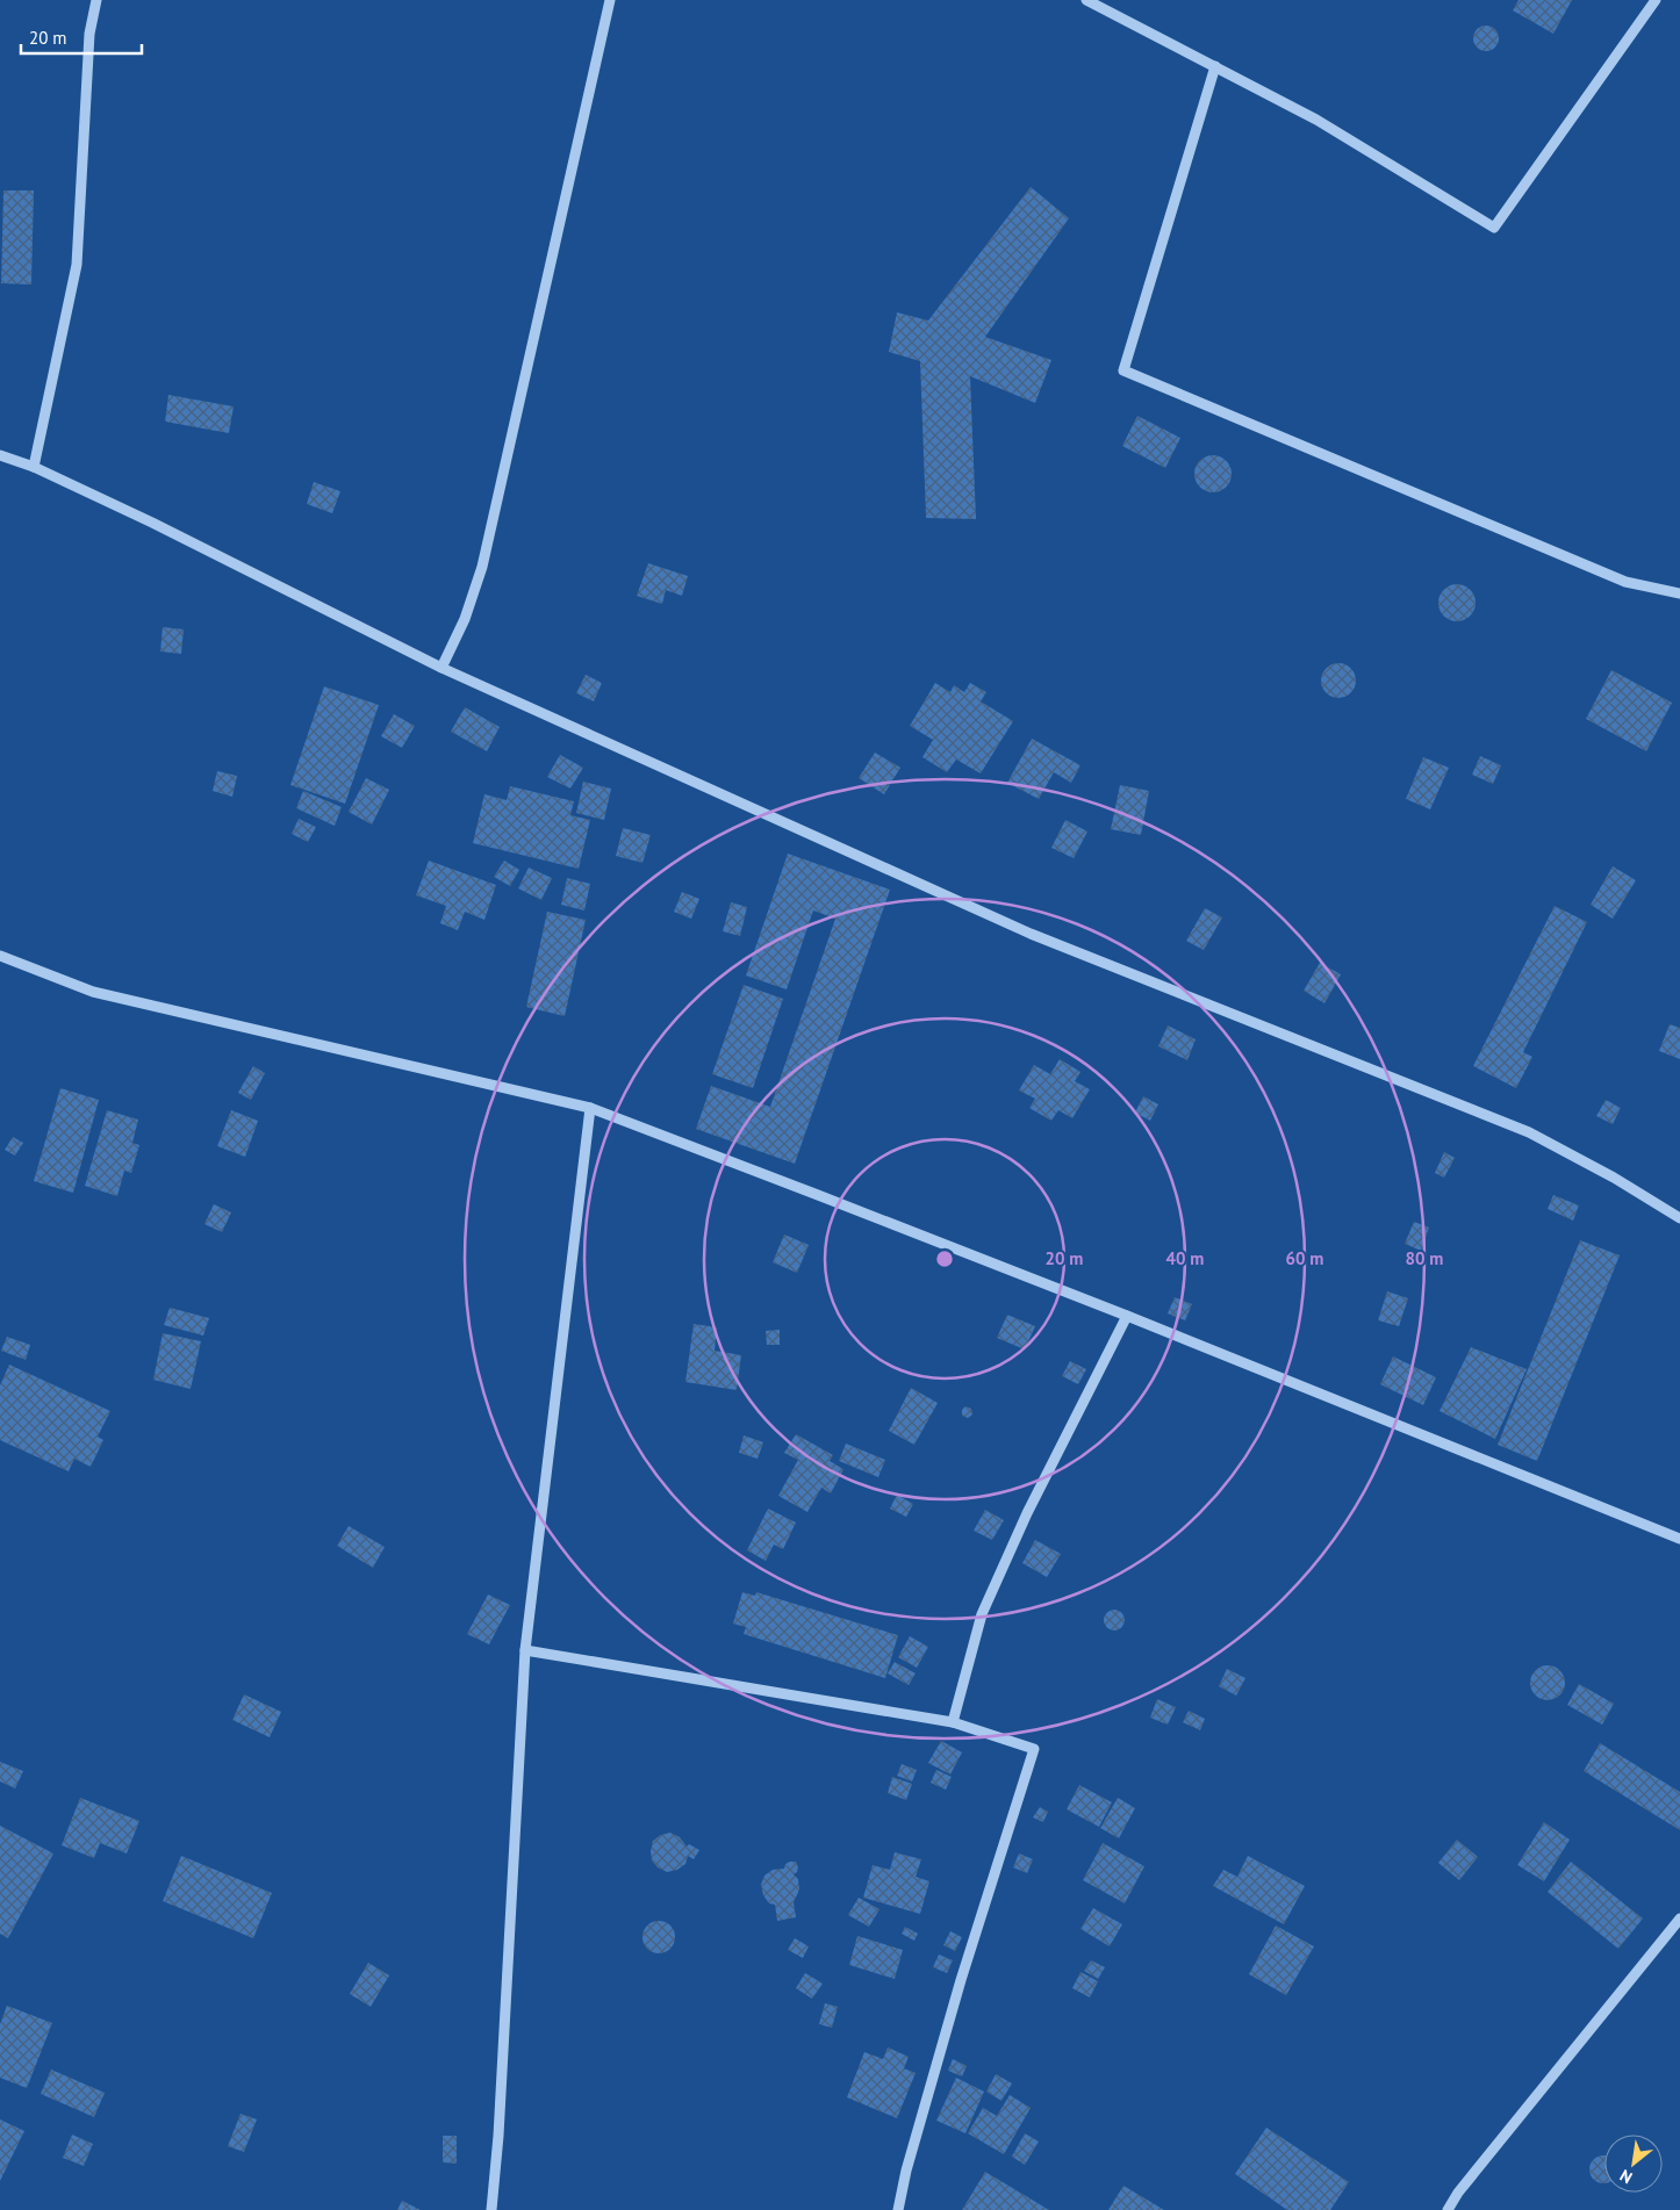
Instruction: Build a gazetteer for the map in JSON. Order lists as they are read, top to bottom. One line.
{"scale_bar":"20 m","north":"bottom left","rings":["20 m","40 m","60 m","80 m"]}
